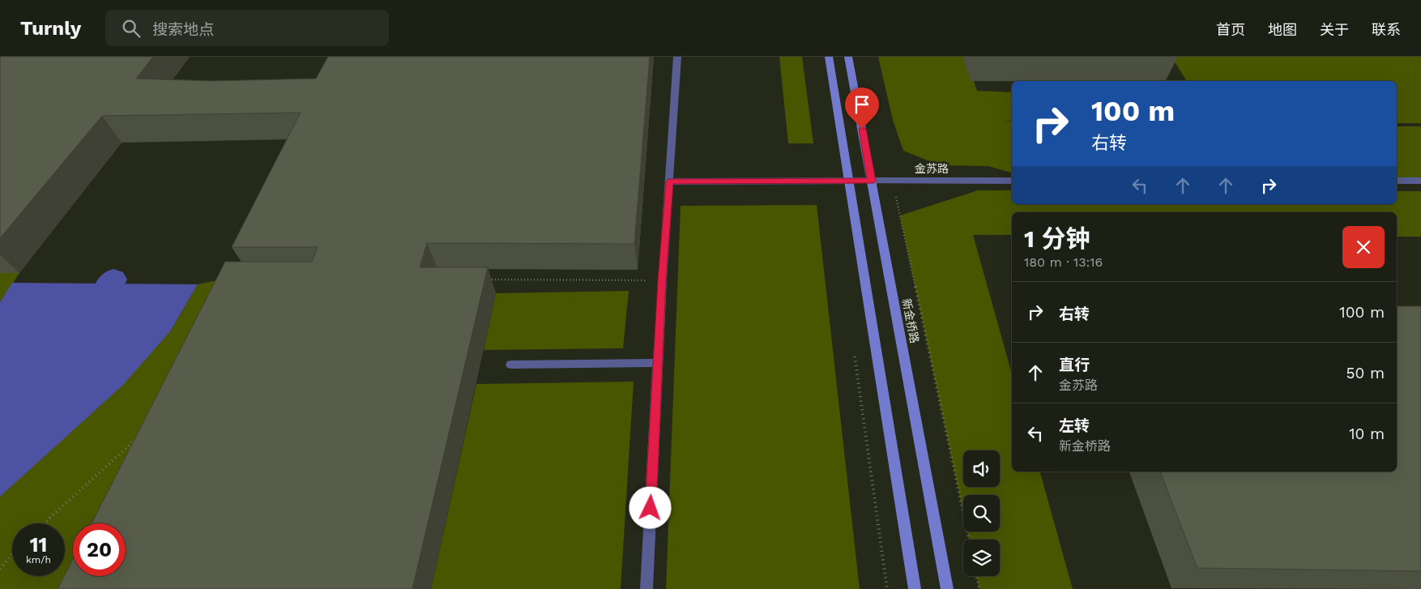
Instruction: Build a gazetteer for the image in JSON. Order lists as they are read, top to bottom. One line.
{"streets":{"street":["金苏路","新金桥路"]},"crossings":[["金苏路","新金桥路"]],"page":{"header":"Turnly","search":"搜索地点","nav":["首页","地图","关于","联系"],"turn":["100 m","右转"],"heading":["1 分钟","180 m · 13:16"],"list":[{"name":"右转","value":"100 m"},{"name":"直行","note":"金苏路","value":"50 m"},{"name":"左转","note":"新金桥路","value":"10 m"}],"speed":"11 km/h","limit":"20"}}
